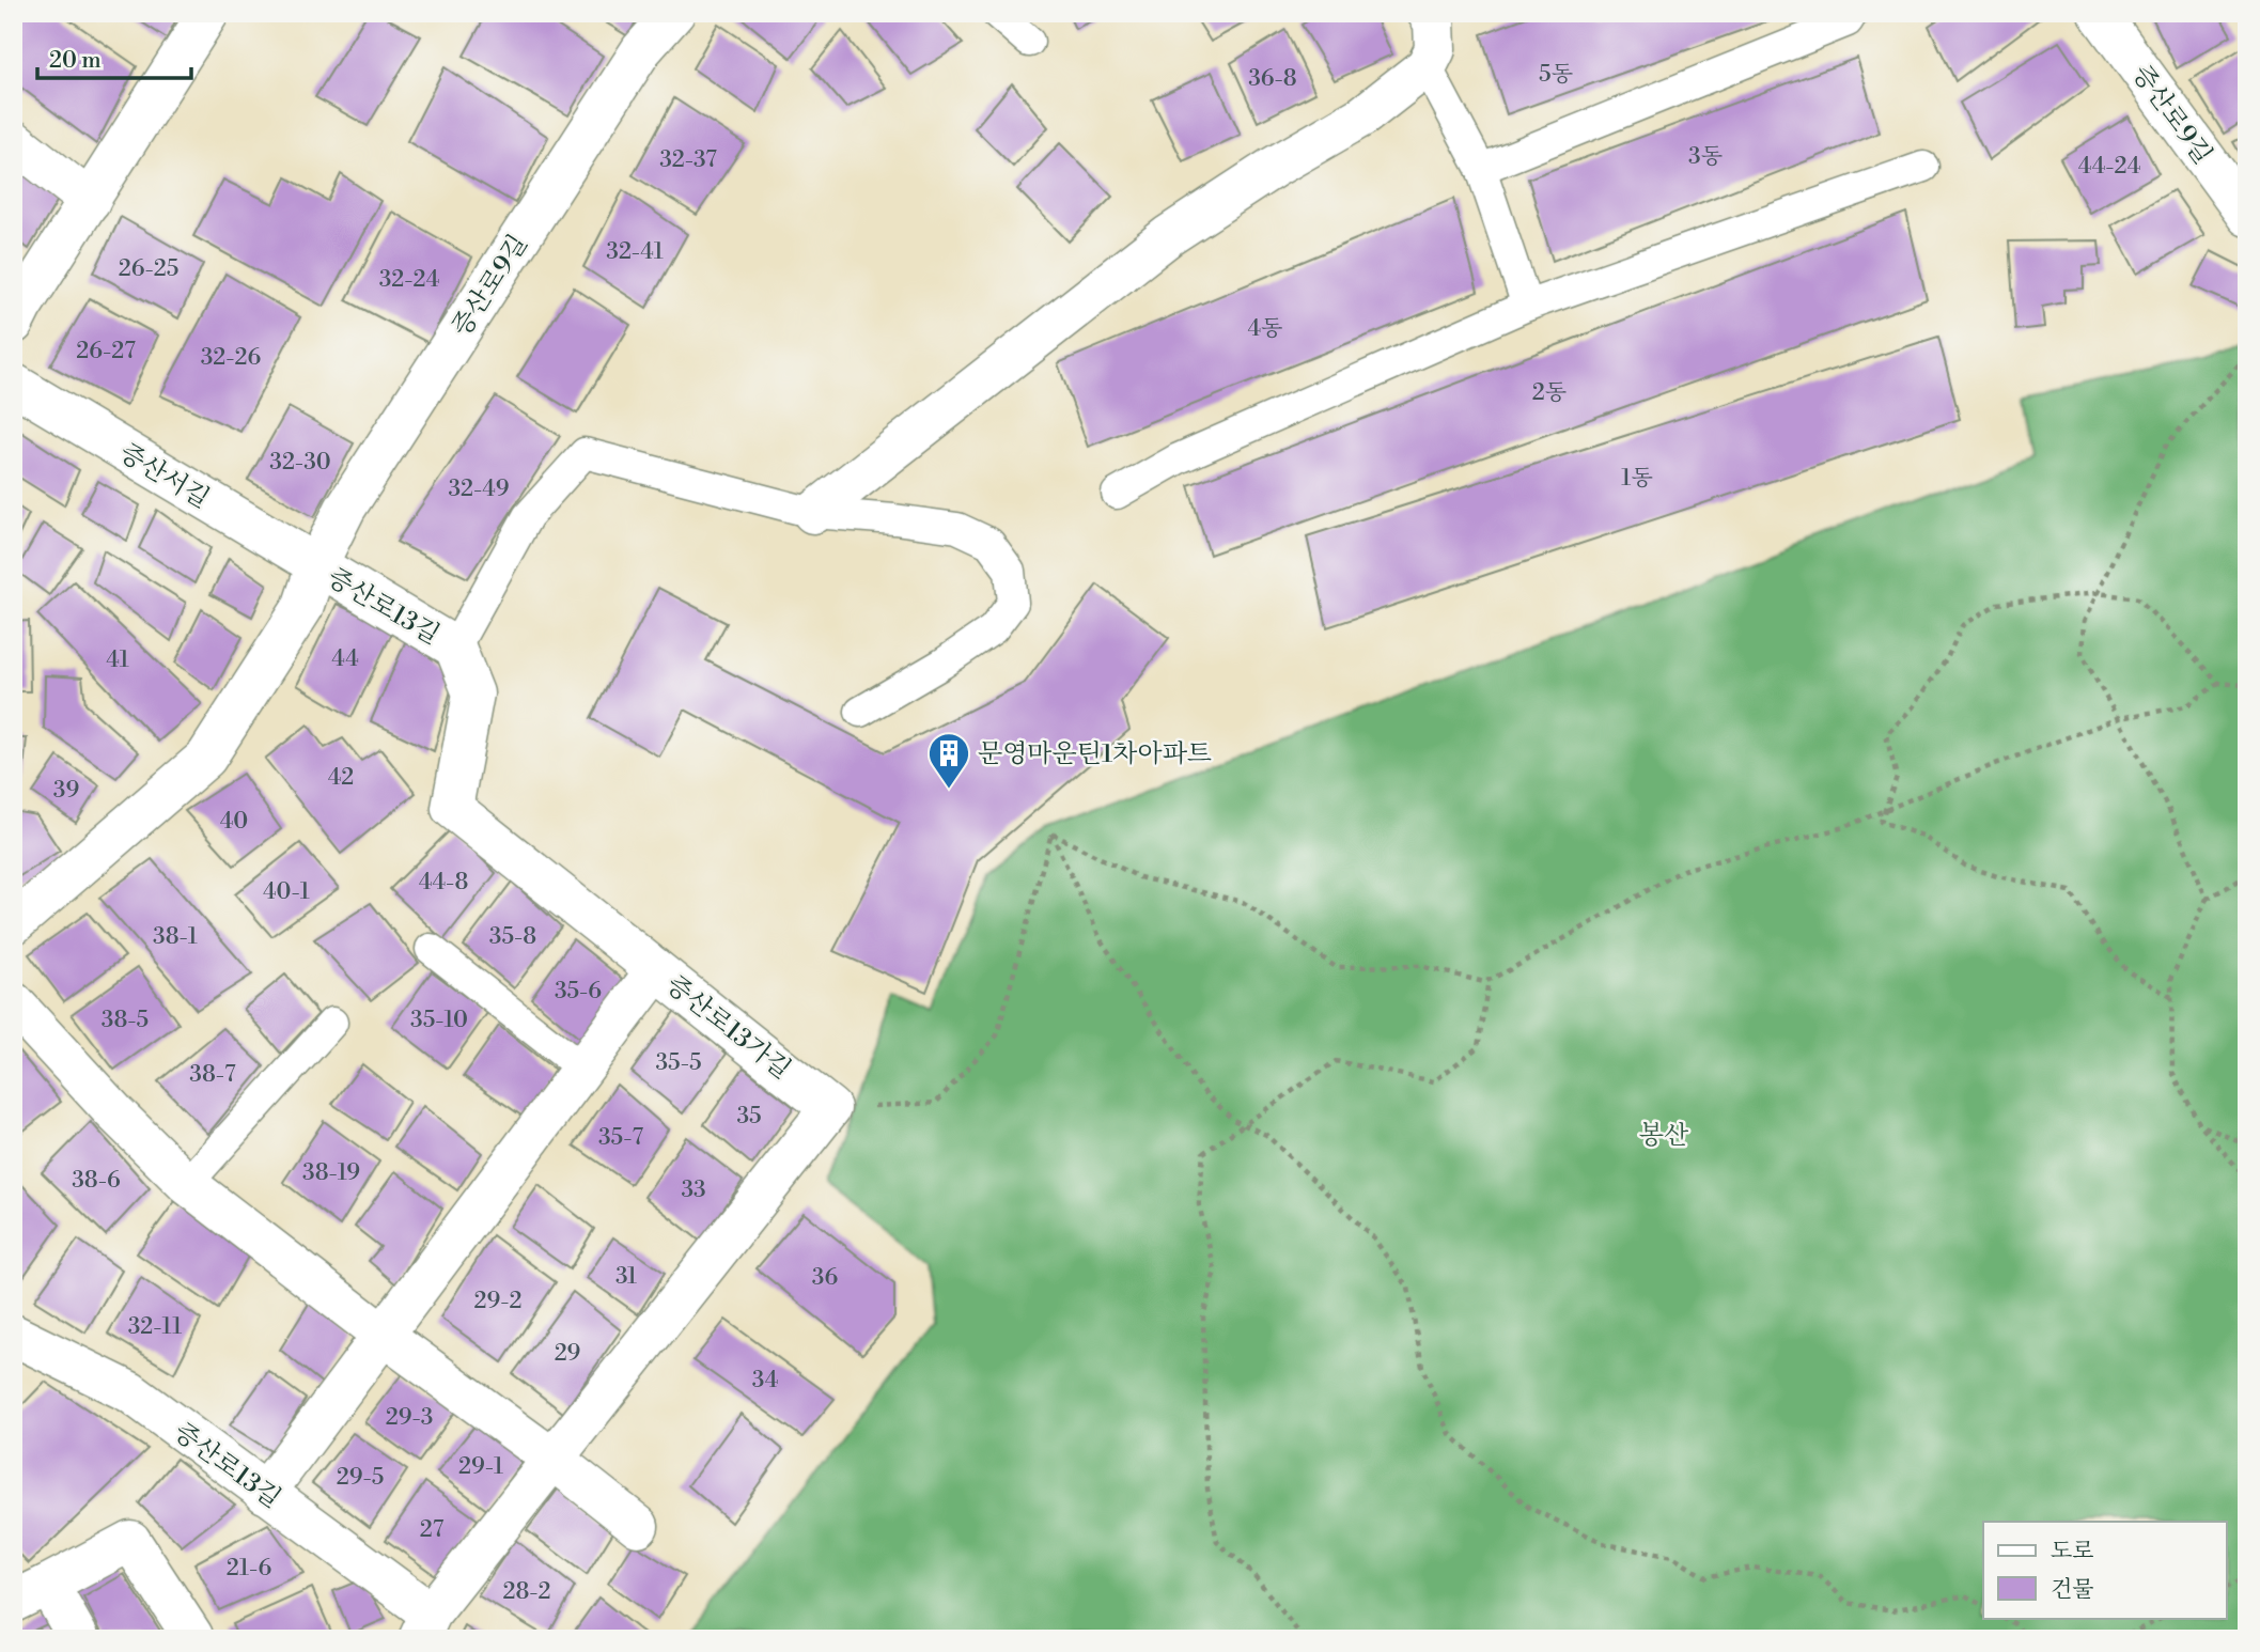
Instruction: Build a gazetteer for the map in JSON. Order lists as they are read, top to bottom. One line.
{"streets":{"street":["증산로9길","증산서길","증산로13길","증산로13가길"]},"crossings":[["증산로9길","증산서길"],["증산로9길","증산로13길"],["증산서길","증산로13길"],["증산로13길","증산로13가길"]],"parks":["봉산"],"places":{"building":["문영마운틴1차아파트"]},"house_numbers":["5동","36-8","3동","32-37","44-24","32-41","26-25","32-24","4동","26-27","32-26","2동","32-30","1동","32-49","44","41","42","39","40","44-8","40-1","38-1","35-8","35-6","38-5","35-10","35-5","38-7","35","35-7","38-19","38-6","33","31","36","29-2","32-11","29","34","29-3","29-1","29-5","27","21-6","28-2"],"legend":["도로","건물"],"scale_bar":"20 m"}
